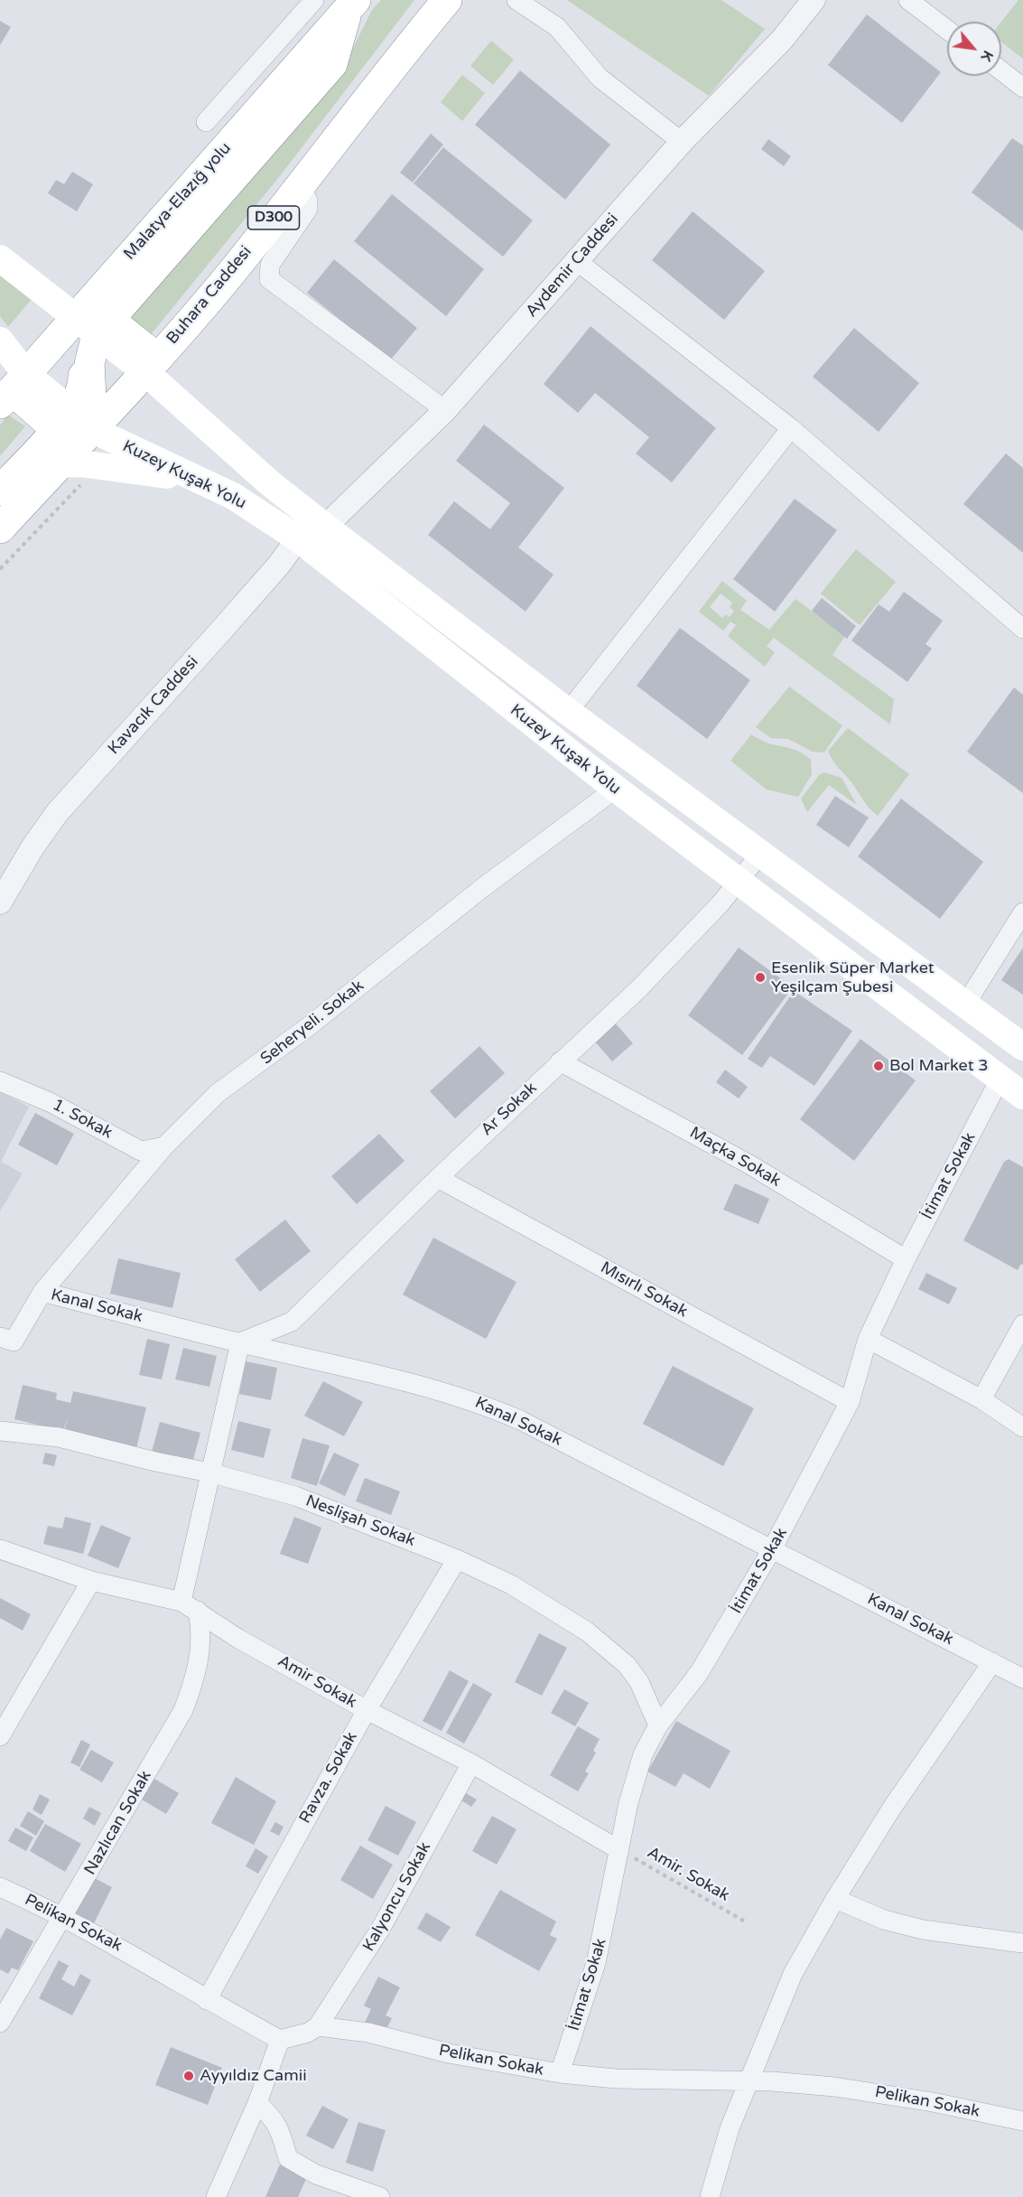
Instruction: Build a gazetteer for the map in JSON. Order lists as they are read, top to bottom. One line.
{"streets":{"highway":["Malatya-Elazığ yolu","D300","Buhara Caddesi"],"main road":["Kuzey Kuşak Yolu"],"street":["Aydemir Caddesi","Kavacık Caddesi","Seheryeli. Sokak","Ar Sokak","1. Sokak","Maçka Sokak","İtimat Sokak","Mısırlı Sokak","Kanal Sokak","Neslişah Sokak","Amir Sokak","Ravza. Sokak","Nazlıcan Sokak","Kalyoncu Sokak","Pelikan Sokak"],"path":["Amir. Sokak"]},"crossings":[["Aydemir Caddesi","Kuzey Kuşak Yolu"],["Buhara Caddesi","Kuzey Kuşak Yolu"],["Kuzey Kuşak Yolu","Kavacık Caddesi"],["Kuzey Kuşak Yolu","Seheryeli. Sokak"],["Kuzey Kuşak Yolu","Ar Sokak"],["Kuzey Kuşak Yolu","İtimat Sokak"],["Seheryeli. Sokak","1. Sokak"],["Seheryeli. Sokak","Kanal Sokak"],["Ar Sokak","Maçka Sokak"],["Ar Sokak","Mısırlı Sokak"],["Ar Sokak","Kanal Sokak"],["Maçka Sokak","İtimat Sokak"],["İtimat Sokak","Mısırlı Sokak"],["İtimat Sokak","Kanal Sokak"],["İtimat Sokak","Neslişah Sokak"],["İtimat Sokak","Amir Sokak"],["İtimat Sokak","Amir. Sokak"],["İtimat Sokak","Pelikan Sokak"],["Neslişah Sokak","Ravza. Sokak"],["Amir Sokak","Ravza. Sokak"],["Amir Sokak","Nazlıcan Sokak"],["Amir Sokak","Amir. Sokak"],["Amir Sokak","Kalyoncu Sokak"],["Ravza. Sokak","Pelikan Sokak"],["Nazlıcan Sokak","Pelikan Sokak"],["Kalyoncu Sokak","Pelikan Sokak"]],"places":["Esenlik Süper Market Yeşilçam Şubesi","Bol Market 3","Ayyıldız Camii"],"north":"bottom right"}
